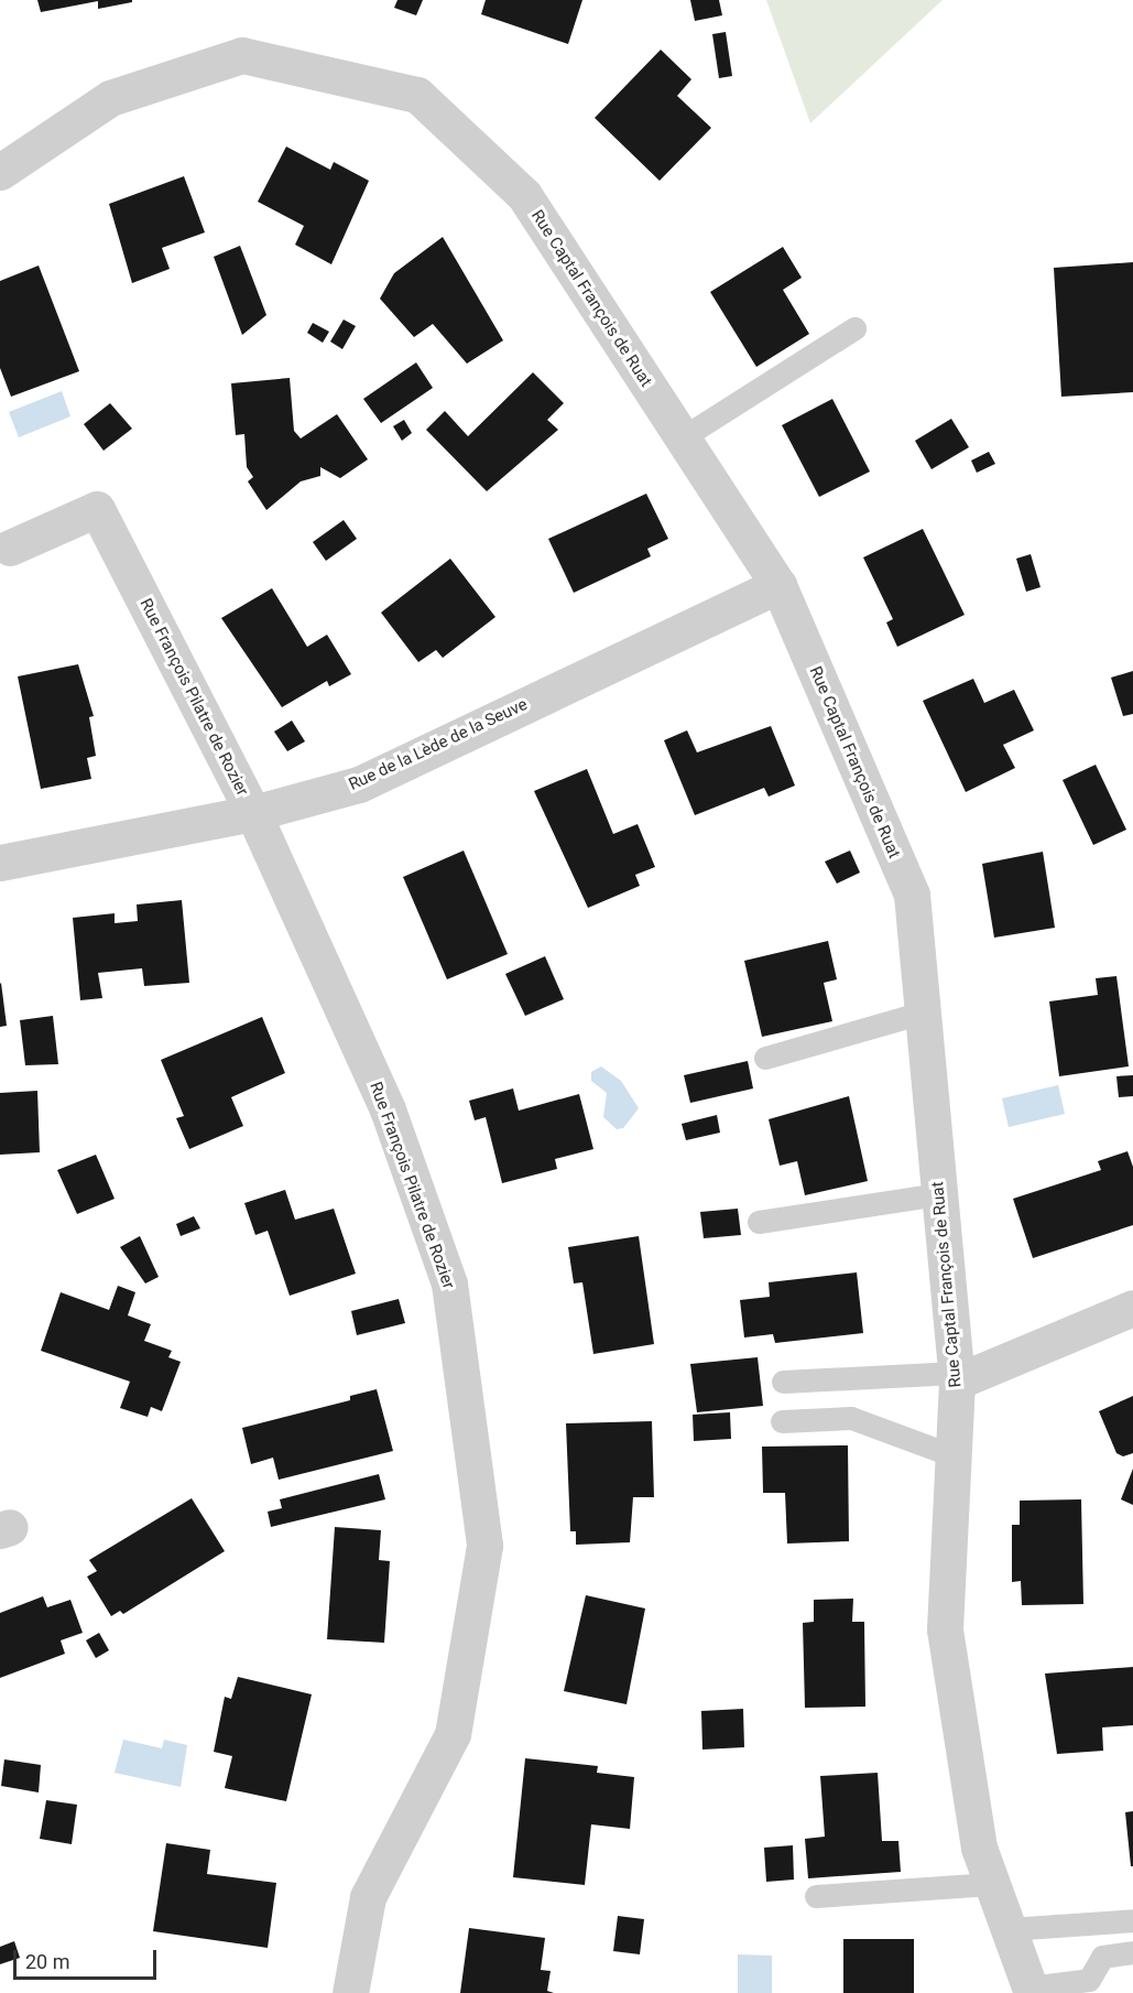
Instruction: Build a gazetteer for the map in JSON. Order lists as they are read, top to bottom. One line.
{"streets":{"street":["Rue Captal François de Ruat","Rue François Pilatre de Rozier","Rue de la Lède de la Seuve"]},"crossings":[["Rue Captal François de Ruat","Rue de la Lède de la Seuve"],["Rue François Pilatre de Rozier","Rue de la Lède de la Seuve"]],"scale_bar":"20 m"}
